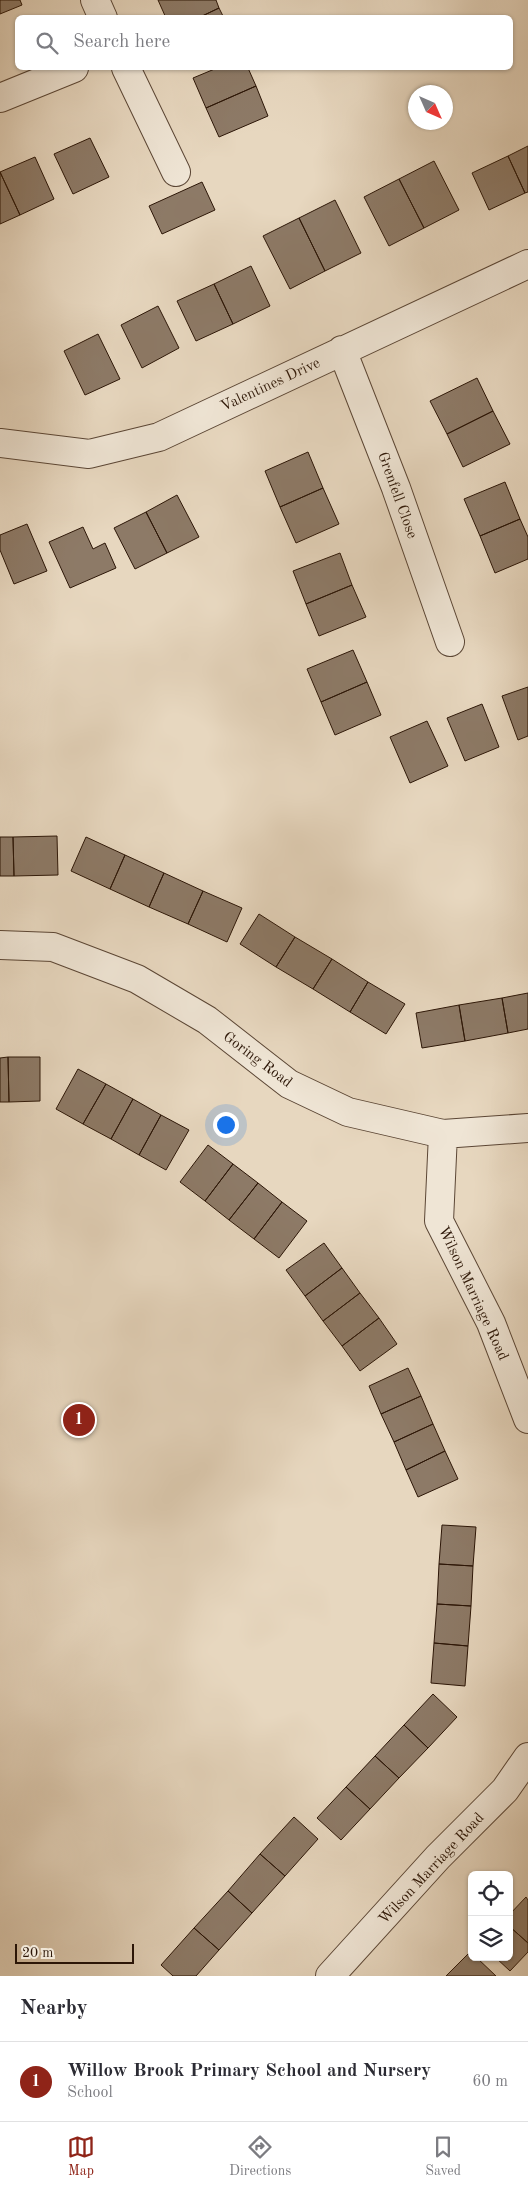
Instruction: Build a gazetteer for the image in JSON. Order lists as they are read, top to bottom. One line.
{"streets":{"street":["Valentines Drive","Grenfell Close","Goring Road","Wilson Marriage Road"]},"crossings":[["Valentines Drive","Grenfell Close"],["Goring Road","Wilson Marriage Road"]],"scale_bar":"20 m","north":"bottom right","page":{"search":"Search here","pins":"1","scale":"20 m","heading":"Nearby","list":[{"mark":"1","name":"Willow Brook Primary School and Nursery","note":"School","value":"60 m"}],"nav":["Map","Directions","Saved"]}}
